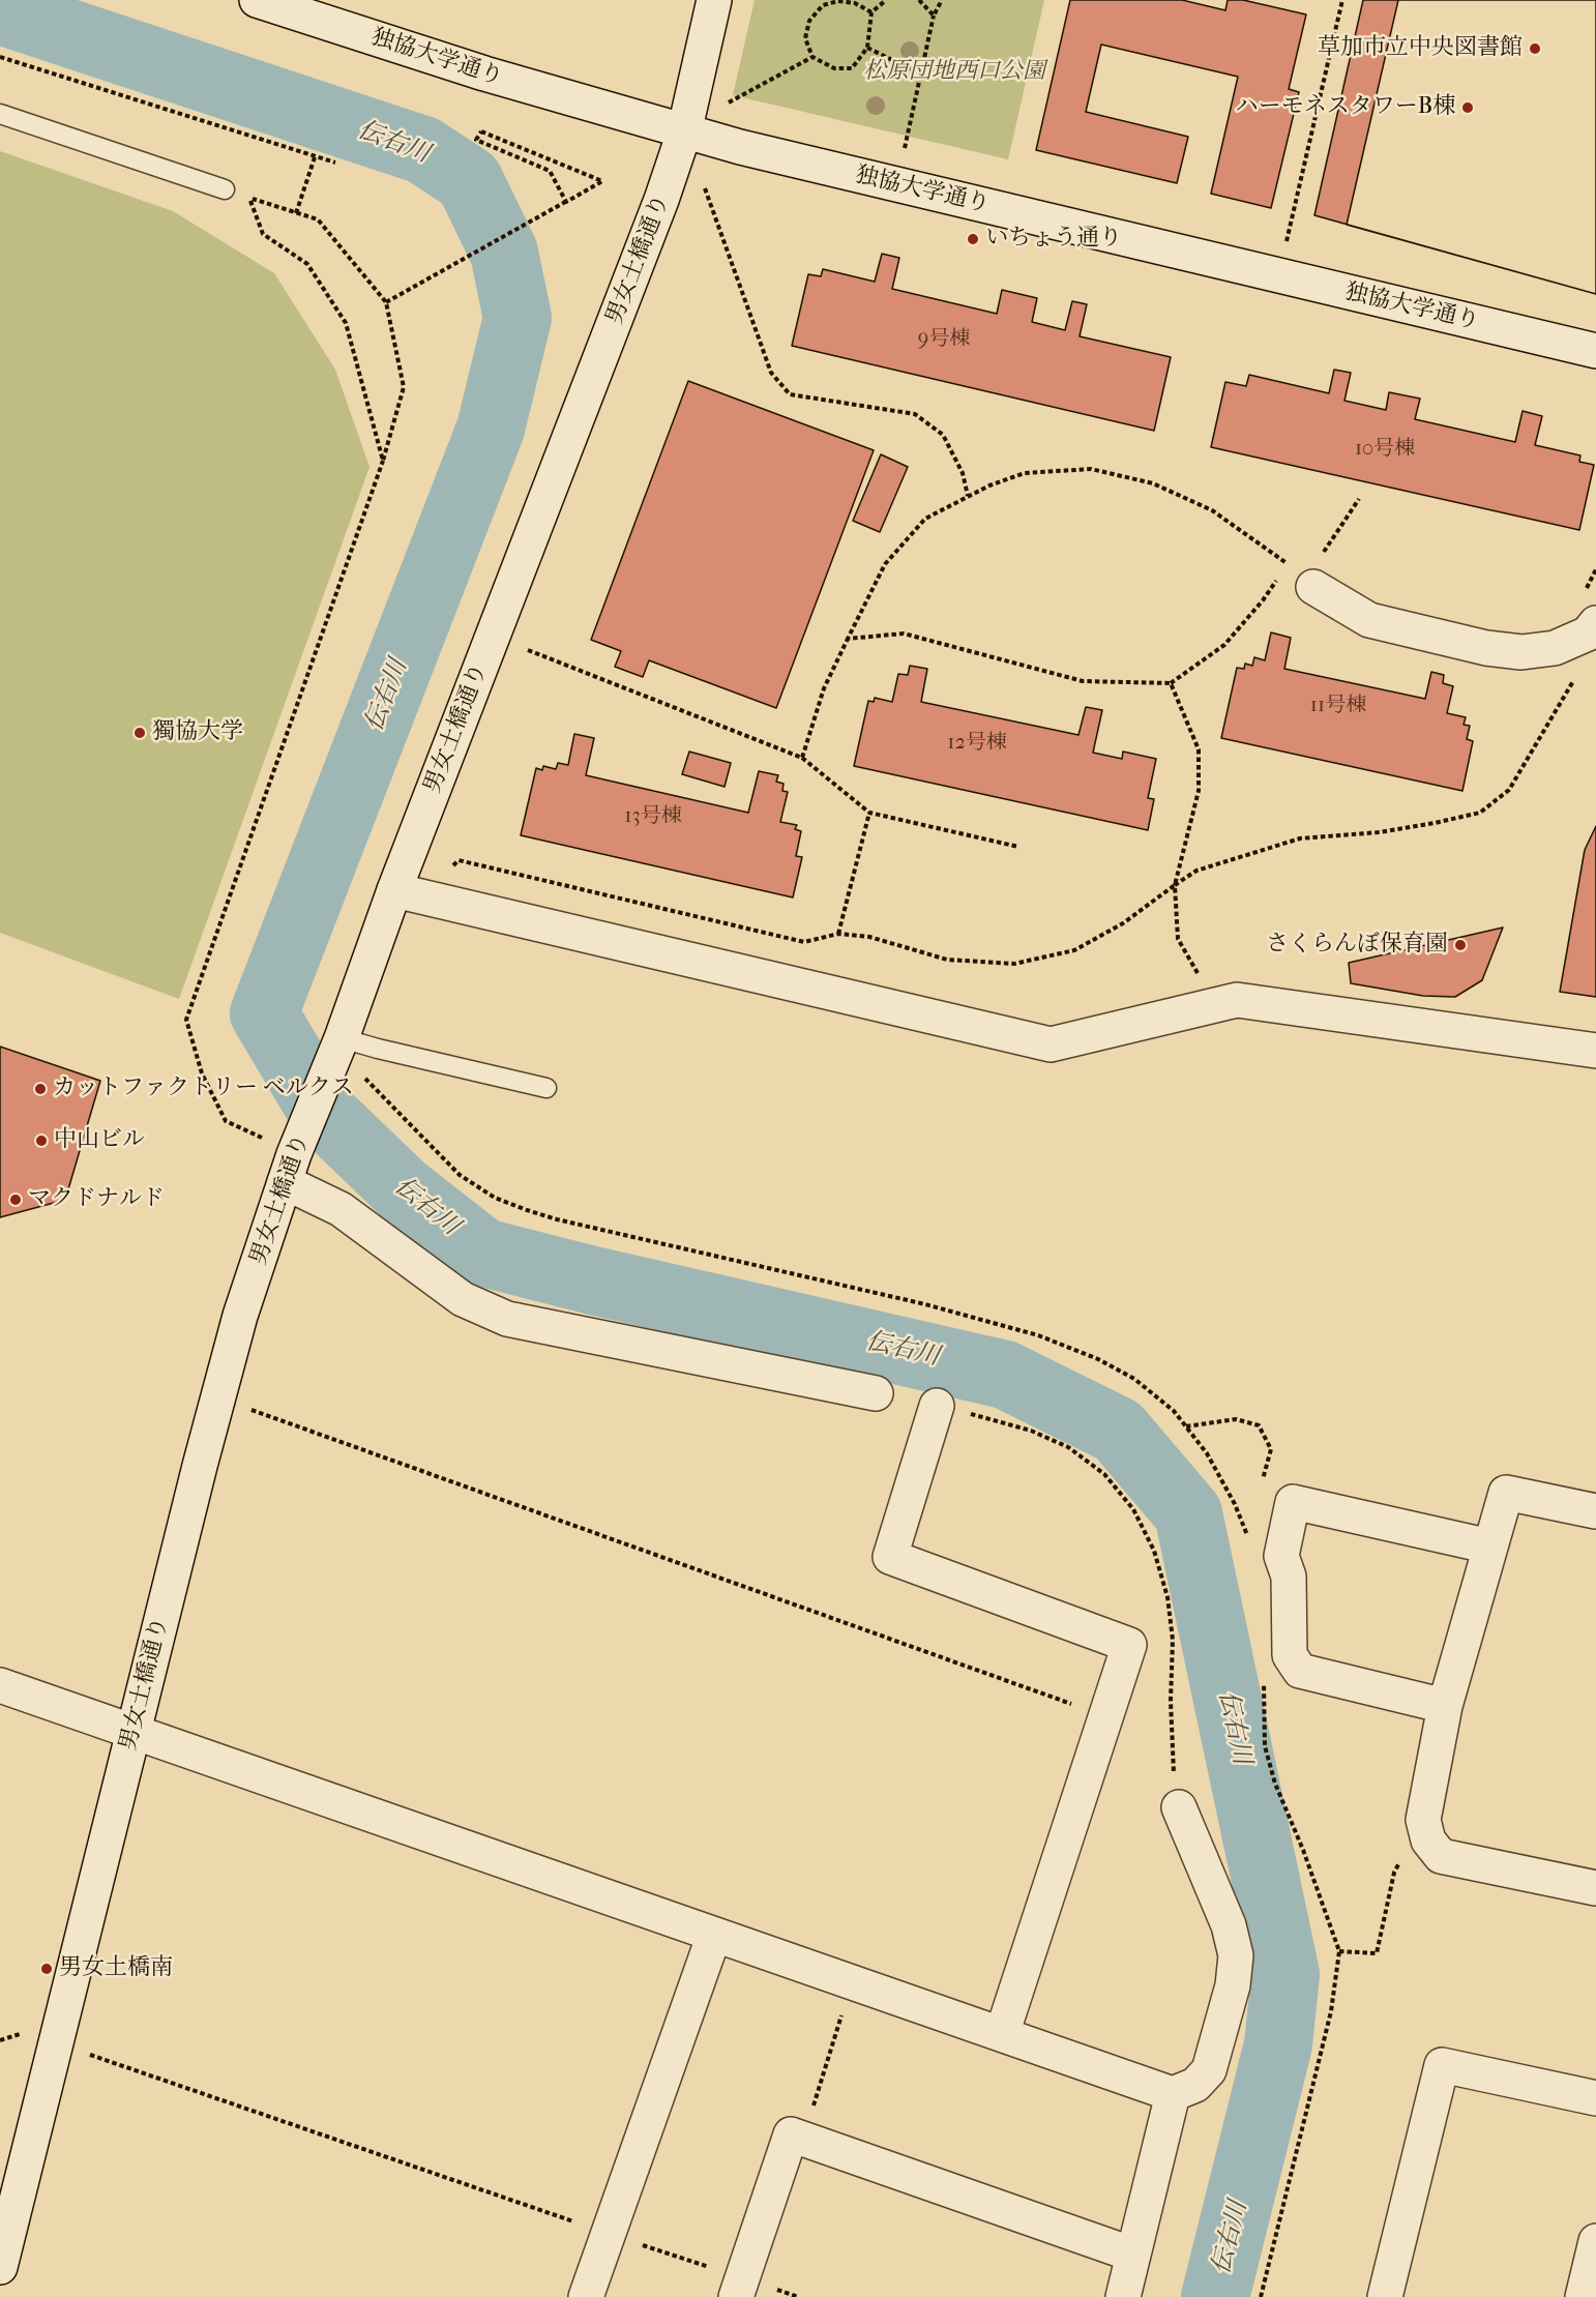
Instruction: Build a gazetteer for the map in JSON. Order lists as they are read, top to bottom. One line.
{"streets":{"street":["独協大学通り","男女土橋通り"]},"crossings":[["独協大学通り","男女土橋通り"]],"water":["伝右川"],"parks":["松原団地西口公園"],"places":["草加市立中央図書館","ハーモネスタワーB棟","いちょう通り","獨協大学","さくらんぼ保育園","カットファクトリー ベルクス","中山ビル","マクドナルド","男女土橋南"],"house_numbers":["9号棟","10号棟","11号棟","12号棟","13号棟"]}
